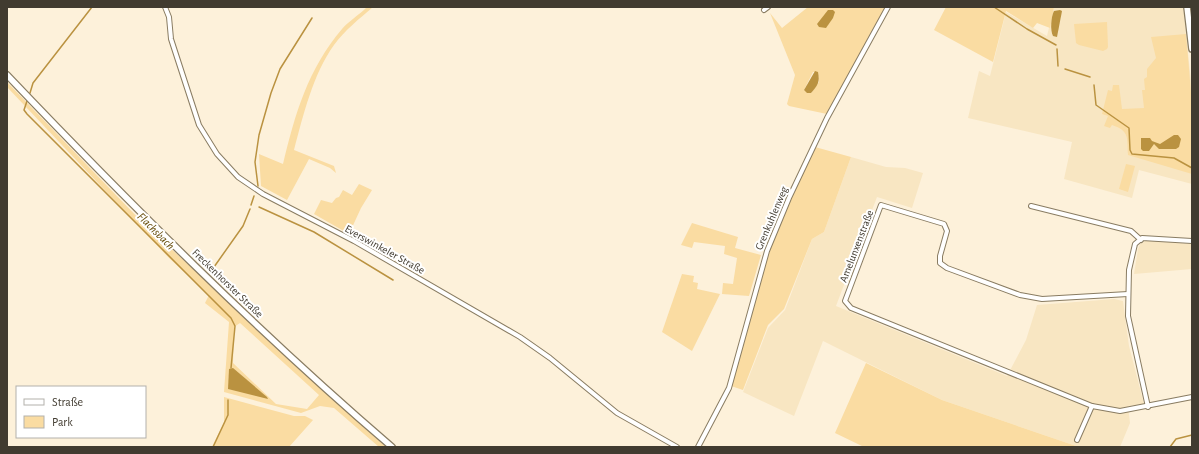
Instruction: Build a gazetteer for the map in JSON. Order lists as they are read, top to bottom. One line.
{"streets":{"main road":["Freckenhorster Straße"],"street":["Grenkuhlenweg","Amelunxenstraße","Everswinkeler Straße"]},"water":["Flachsbach"],"legend":["Straße","Park"]}
